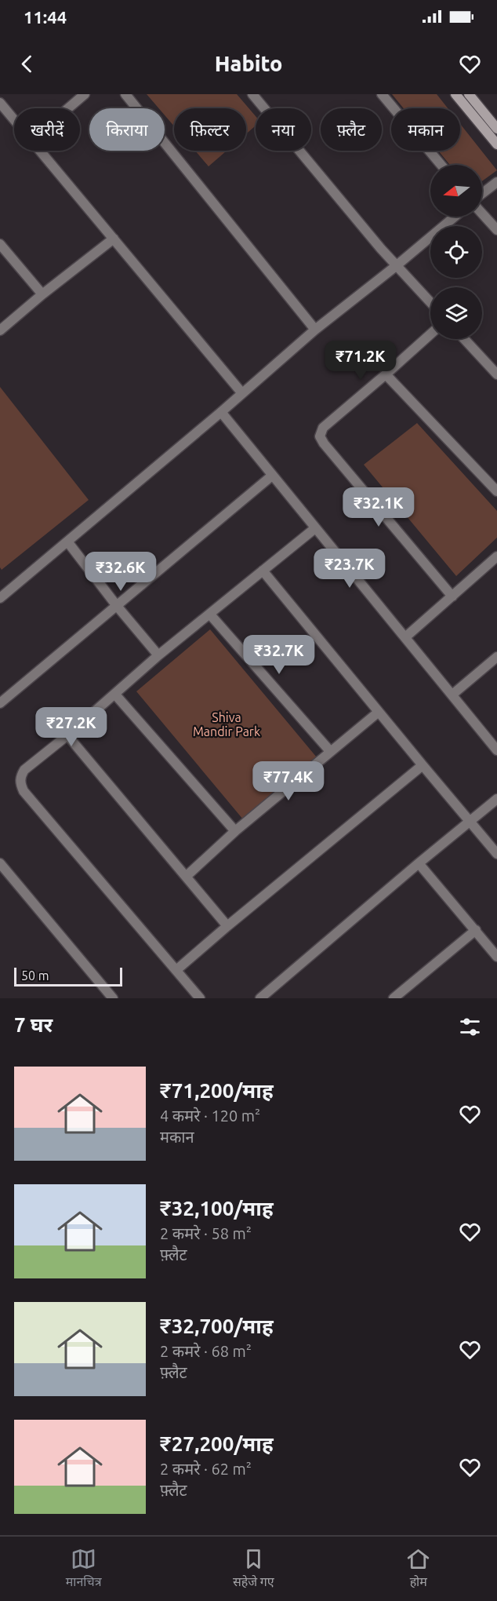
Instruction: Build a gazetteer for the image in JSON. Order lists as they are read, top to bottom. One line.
{"parks":["Shiva Mandir Park"],"scale_bar":"50 m","north":"left","page":{"status":"11:44","header":"Habito","chip":["खरीदें","किराया","फ़िल्टर","नया","फ़्लैट","मकान"],"price":["₹71.2K","₹32.1K","₹23.7K","₹32.6K","₹32.7K","₹27.2K","₹77.4K"],"scale":"50 m","heading":"7 घर","list":[{"name":"₹71,200/माह","note":"4 कमरे · 120 m² · मकान"},{"name":"₹32,100/माह","note":"2 कमरे · 58 m² · फ़्लैट"},{"name":"₹32,700/माह","note":"2 कमरे · 68 m² · फ़्लैट"},{"name":"₹27,200/माह","note":"2 कमरे · 62 m² · फ़्लैट"}],"tabs":["मानचित्र","सहेजे गए","होम"]}}
